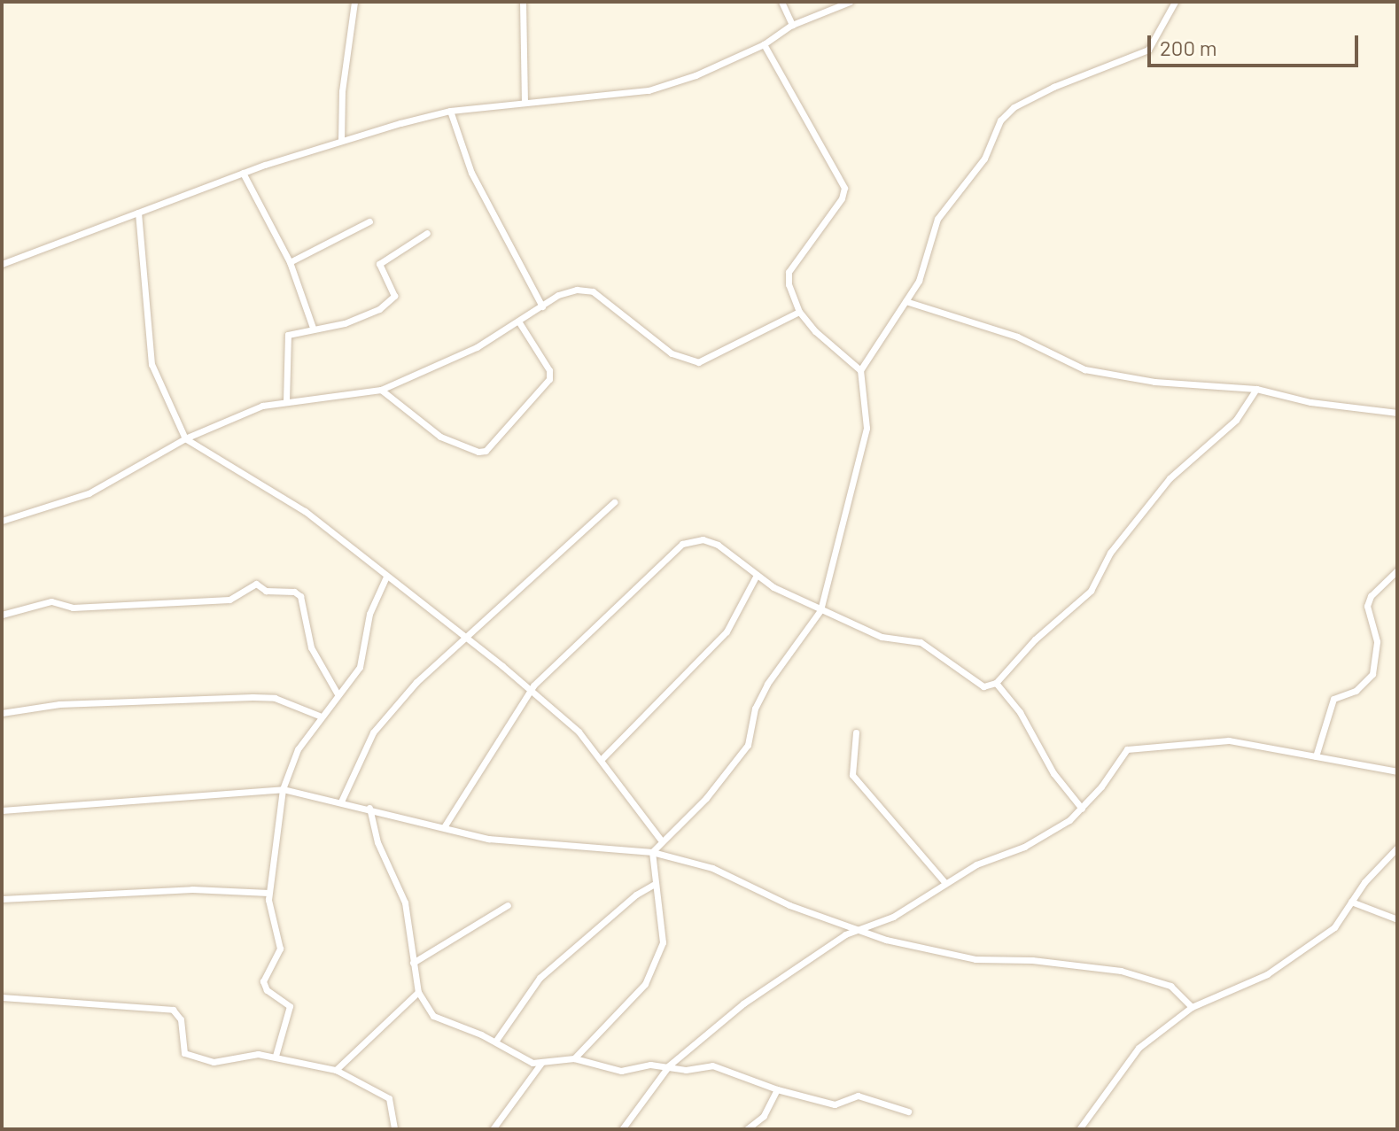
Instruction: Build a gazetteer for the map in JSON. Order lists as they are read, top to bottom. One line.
{"scale_bar":"200 m"}
